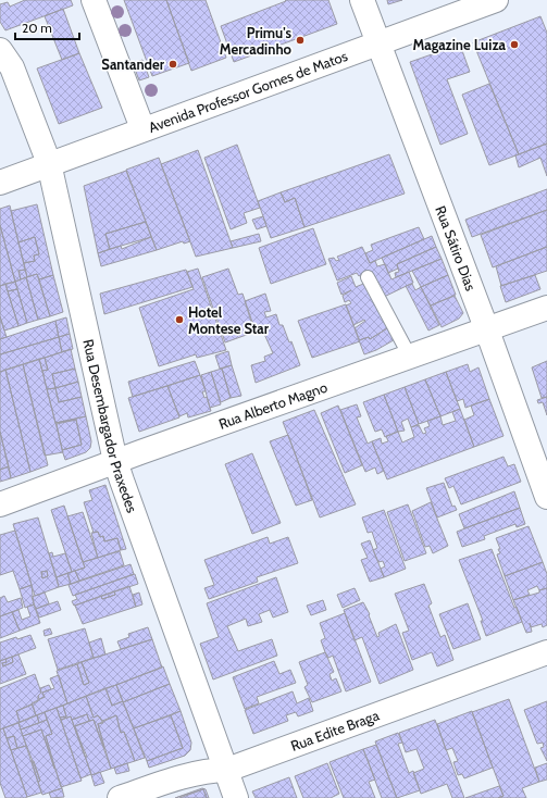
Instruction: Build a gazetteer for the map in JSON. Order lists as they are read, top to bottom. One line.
{"streets":{"street":["Avenida Professor Gomes de Matos","Rua Sátiro Dias","Rua Alberto Magno","Rua Desembargador Praxedes","Rua Edite Braga"]},"crossings":[["Avenida Professor Gomes de Matos","Rua Sátiro Dias"],["Avenida Professor Gomes de Matos","Rua Desembargador Praxedes"],["Rua Sátiro Dias","Rua Alberto Magno"],["Rua Alberto Magno","Rua Desembargador Praxedes"],["Rua Desembargador Praxedes","Rua Edite Braga"]],"places":["Primu's Mercadinho","Magazine Luiza","Santander","Hotel Montese Star"],"scale_bar":"20 m"}
